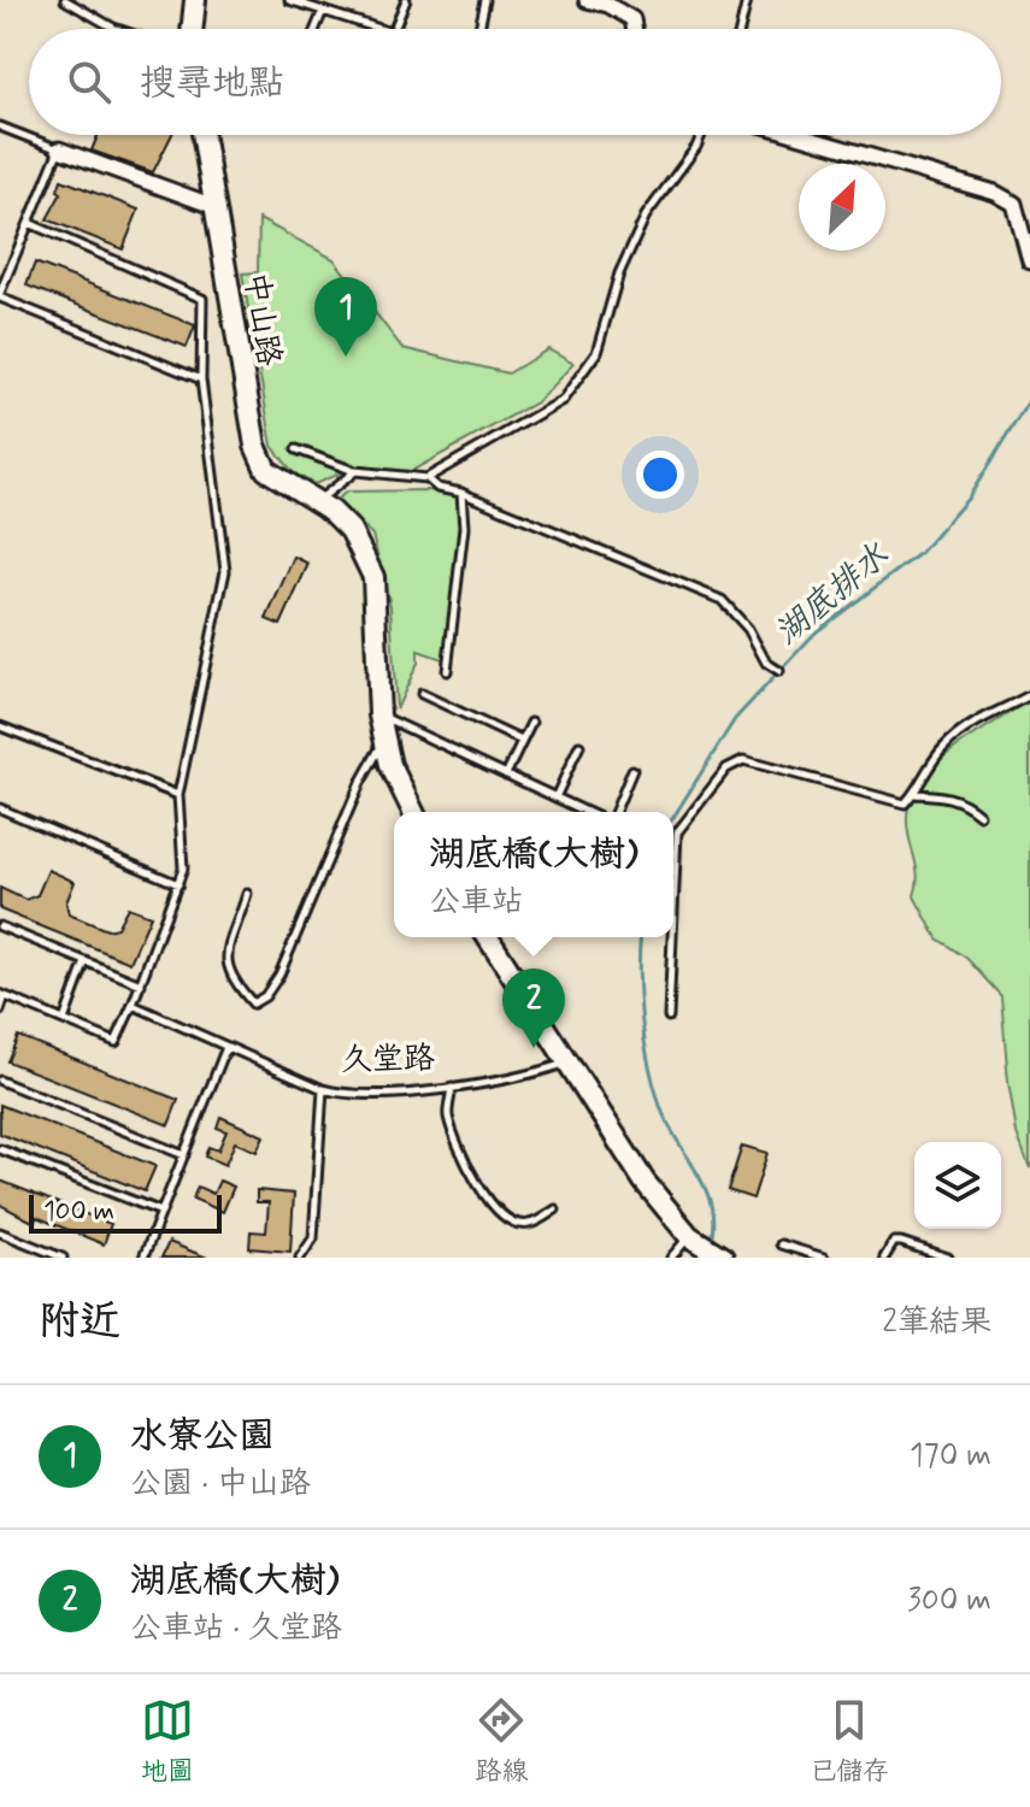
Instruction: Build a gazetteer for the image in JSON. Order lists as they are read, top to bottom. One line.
{"streets":{"street":["中山路"],"lane":["久堂路"]},"water":["湖底排水"],"scale_bar":"100 m","north":"top right","page":{"search":"搜尋地點","pins":["1","2"],"popup":["湖底橋(大樹)","公車站"],"scale":"100 m","heading":["附近","2筆結果"],"list":[{"mark":"1","name":"水寮公園","note":"公園 · 中山路","value":"170 m"},{"mark":"2","name":"湖底橋(大樹)","note":"公車站 · 久堂路","value":"300 m"}],"nav":["地圖","路線","已儲存"]}}
